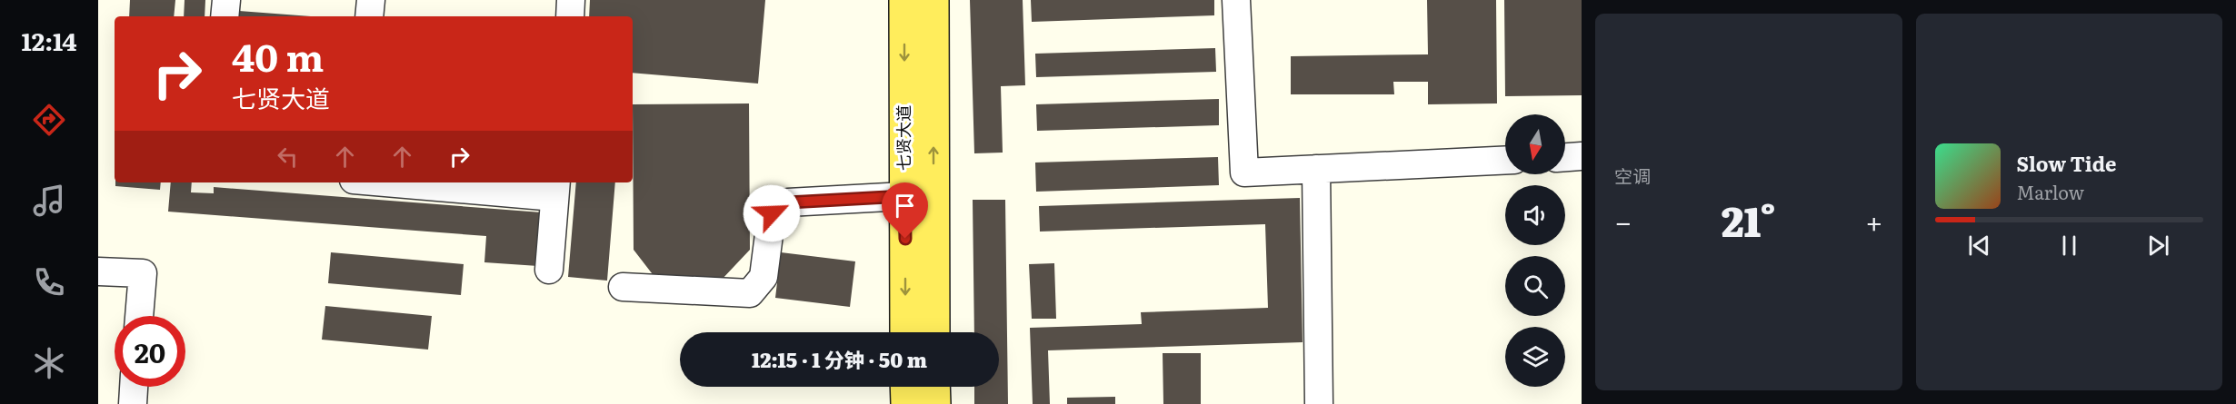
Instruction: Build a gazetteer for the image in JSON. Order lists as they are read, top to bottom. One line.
{"streets":{"main road":["七贤大道"]},"north":"bottom","page":{"tabs":"12:14","tile":"空调","turn":["40 m","七贤大道"],"song":["Slow Tide","Marlow"],"heat":["−","21°","+"],"limit":"20","trip":"12:15 · 1 分钟 · 50 m"}}
